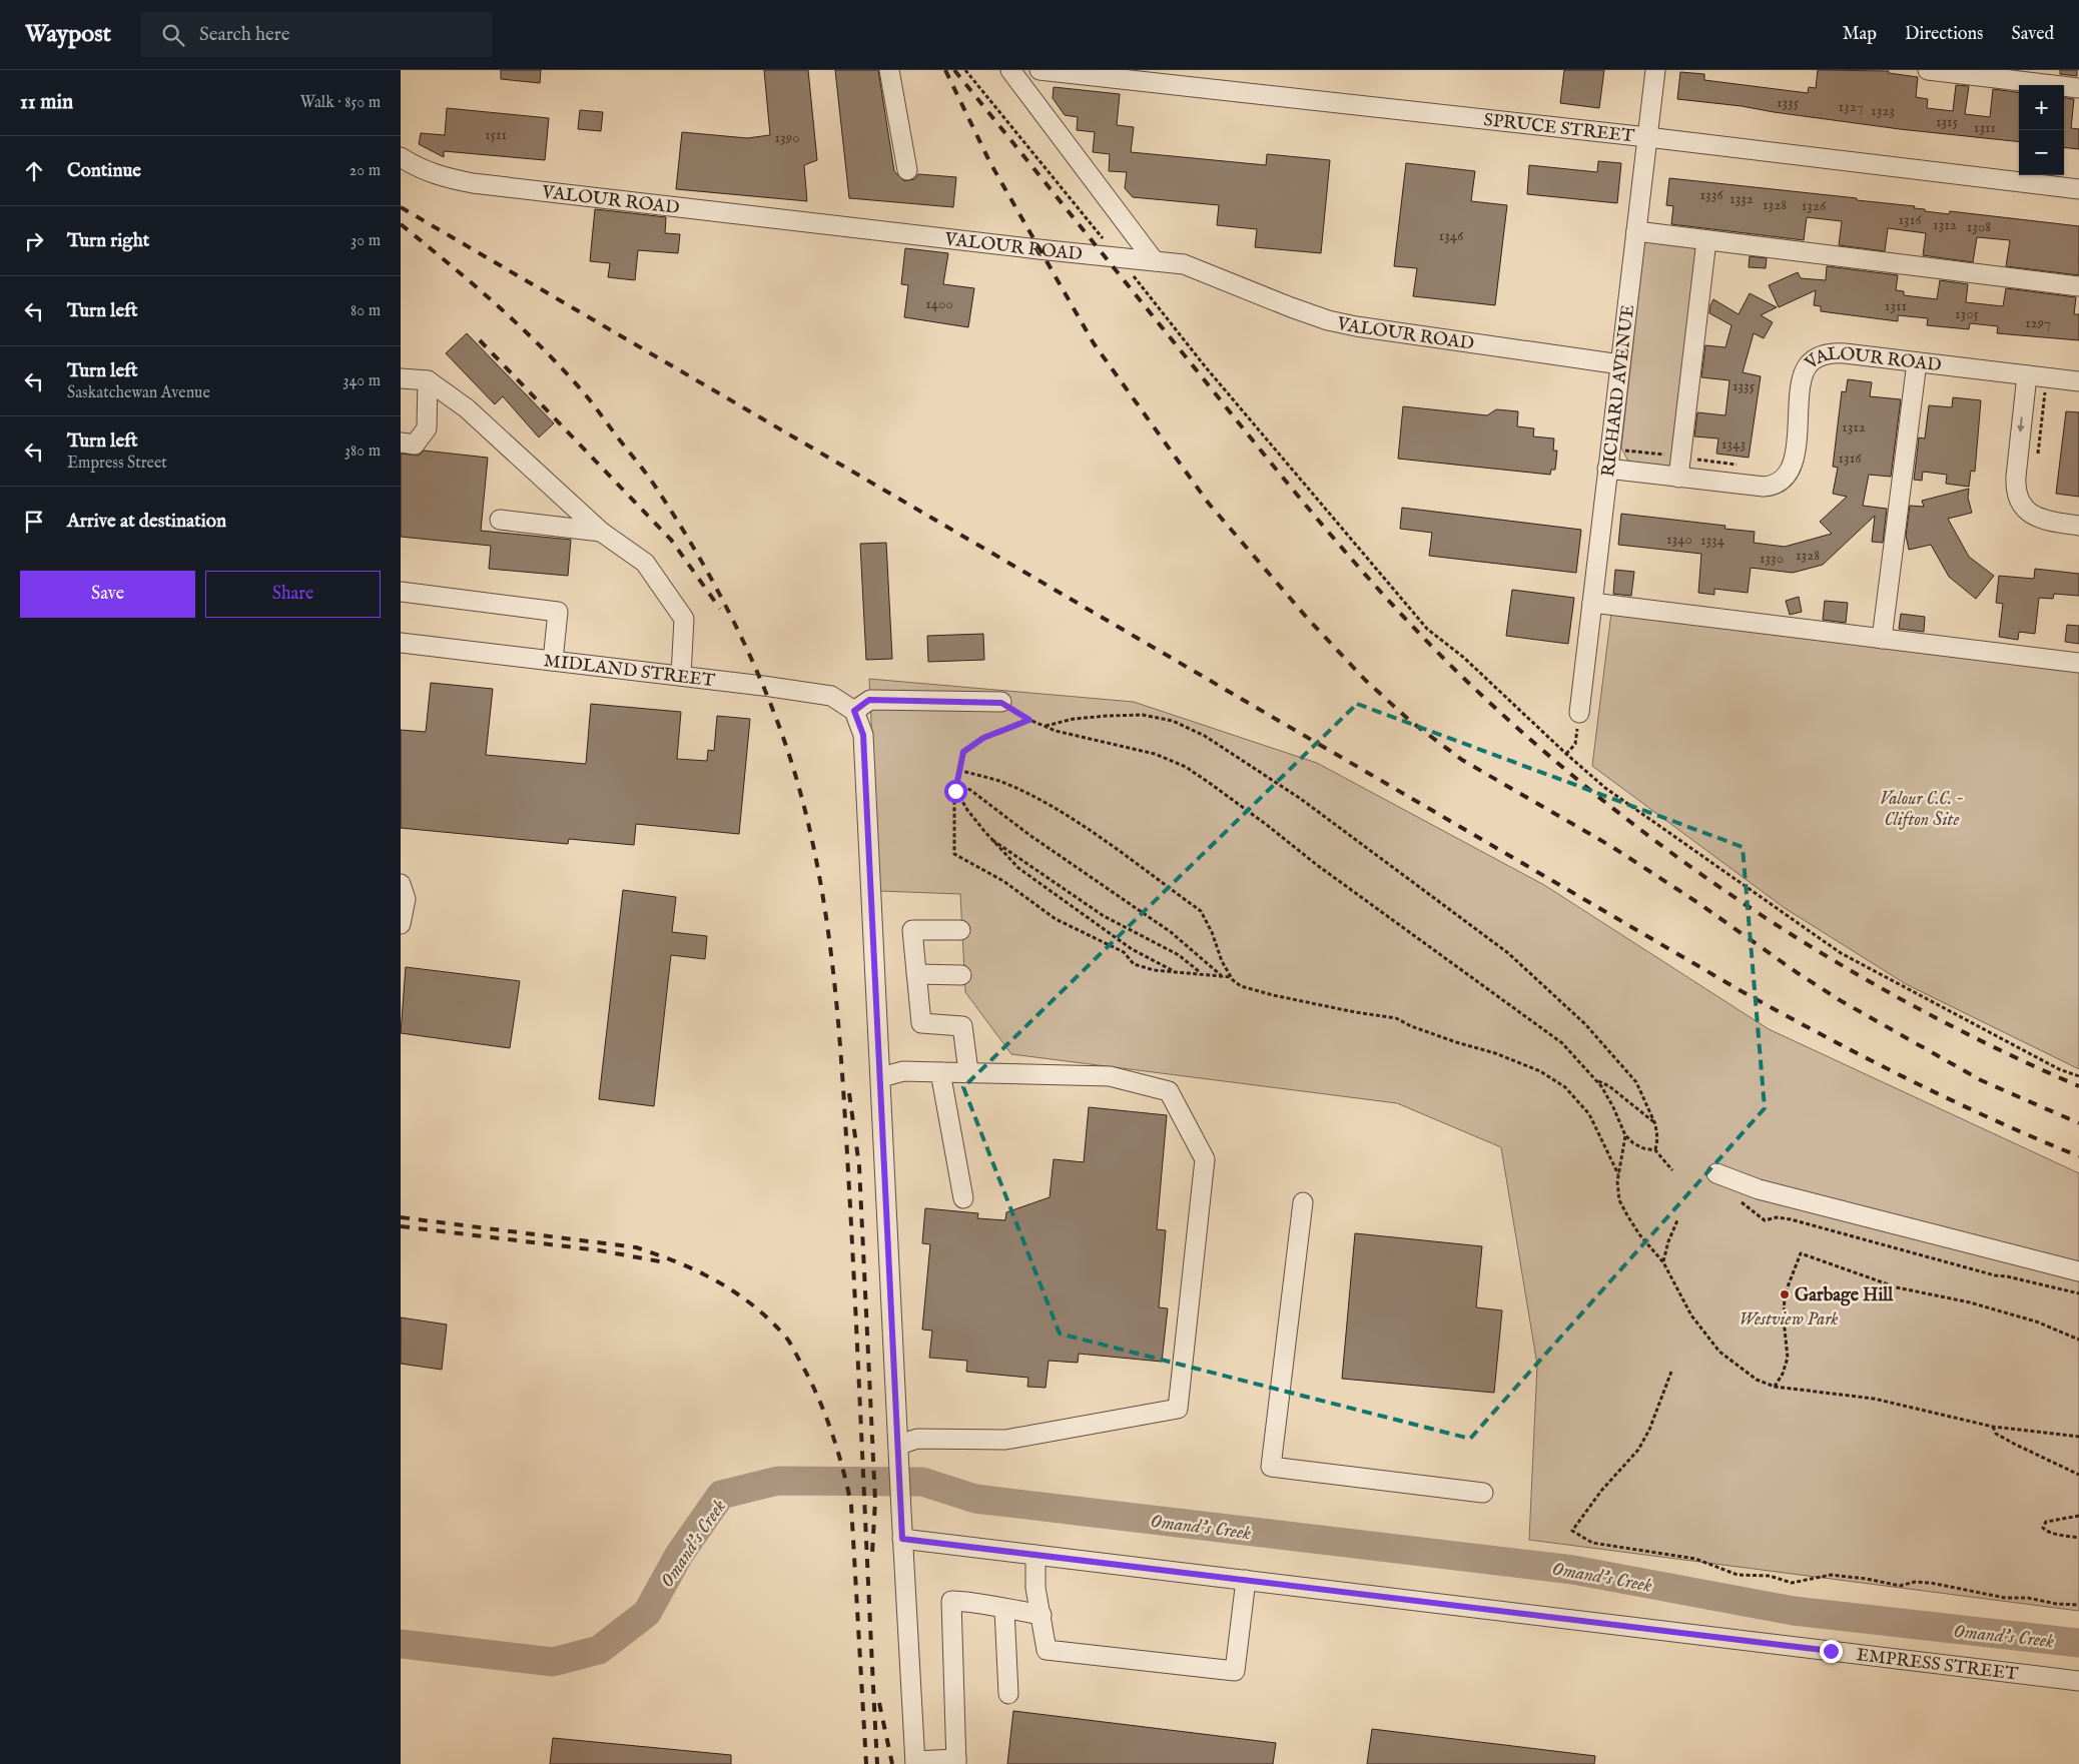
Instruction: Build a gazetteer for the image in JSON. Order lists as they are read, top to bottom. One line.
{"streets":{"street":["SPRUCE STREET","VALOUR ROAD","RICHARD AVENUE","MIDLAND STREET","EMPRESS STREET"]},"crossings":[["SPRUCE STREET","RICHARD AVENUE"],["VALOUR ROAD","RICHARD AVENUE"]],"water":["Omand's Creek"],"parks":["Valour C.C. - Clifton Site","Westview Park"],"places":["Garbage Hill"],"house_numbers":["1335","1327","1323","1315","1311","1511","1390","1336","1332","1328","1326","1316","1312","1308","1346","1400","1311","1305","1297","1335","1312","1343","1316","1340","1334","1328","1330"],"page":{"header":"Waypost","search":"Search here","nav":["Map","Directions","Saved"],"heading":["11 min","Walk · 850 m"],"map_buttons":["+","−"],"list":[["Continue","20 m"],["Turn right","30 m"],["Turn left","80 m"],["Turn left","Saskatchewan Avenue","340 m"],["Turn left","Empress Street","380 m"],"Arrive at destination"],"buttons":["Save","Share"]}}
